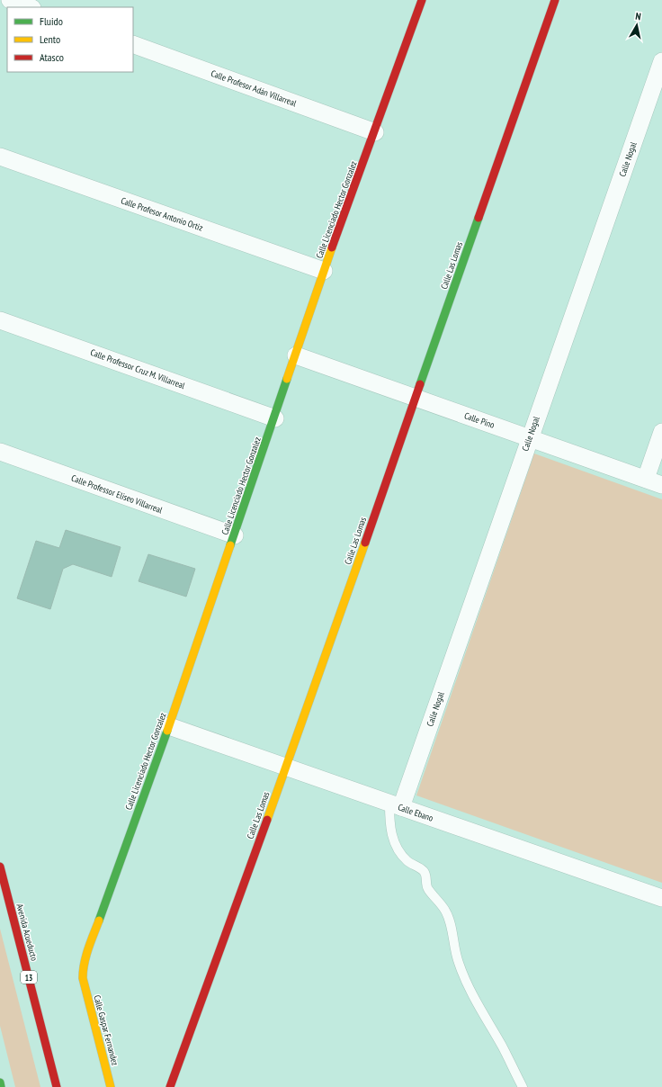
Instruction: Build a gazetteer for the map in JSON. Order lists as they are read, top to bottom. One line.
{"streets":{"street":["Calle Profesor Adán Villarreal","Calle Nogal","Calle Licenciado Hector Gonzalez","Calle Profesor Antonio Ortiz","Calle Las Lomas","Calle Professor Cruz M. Villarreal","Calle Pino","Calle Professor Eliseo Villarreal","Calle Ebano","Avenida Acueducto","13","Calle Gaspar Fernandez"]},"crossings":[["Calle Profesor Adán Villarreal","Calle Licenciado Hector Gonzalez"],["Calle Nogal","Calle Pino"],["Calle Nogal","Calle Ebano"],["Calle Licenciado Hector Gonzalez","Calle Profesor Antonio Ortiz"],["Calle Licenciado Hector Gonzalez","Calle Professor Cruz M. Villarreal"],["Calle Licenciado Hector Gonzalez","Calle Pino"],["Calle Licenciado Hector Gonzalez","Calle Professor Eliseo Villarreal"],["Calle Licenciado Hector Gonzalez","Calle Ebano"],["Calle Licenciado Hector Gonzalez","Calle Gaspar Fernandez"],["Calle Las Lomas","Calle Pino"],["Calle Las Lomas","Calle Ebano"]],"legend":["Fluido","Lento","Atasco"],"north":"top"}
